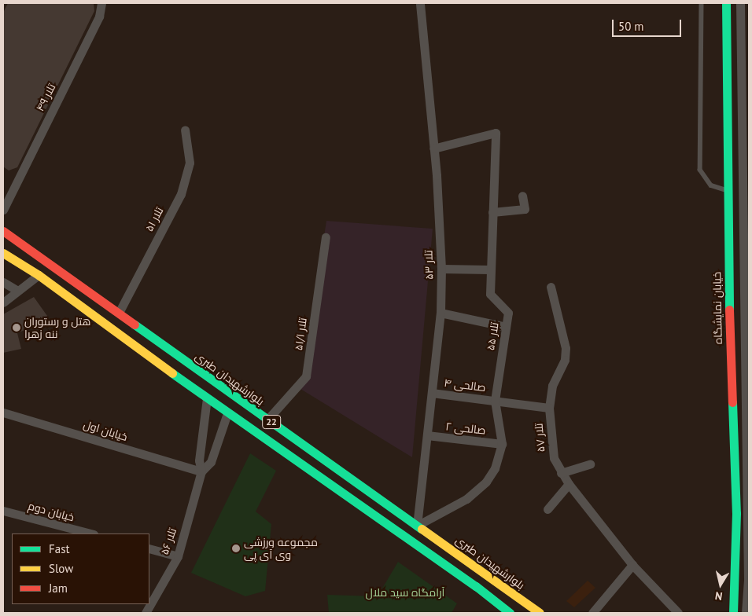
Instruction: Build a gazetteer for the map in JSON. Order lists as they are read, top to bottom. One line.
{"streets":{"main road":["خیابان نمایشگاه","بلوارشهیدان طبری","22"],"street":["تلار ۴۹","تلار ۵۱","تلار ۵۳","تلار ۵۱/۱","تلار ۵۵","صالحی ۴","صالحی ۲","خیابان اول","تلار ۵۷","خیابان دوم","تلار ۵۶"]},"crossings":[["تلار ۵۱","بلوارشهیدان طبری"],["تلار ۵۳","تلار ۵۵"],["تلار ۵۳","بلوارشهیدان طبری"],["تلار ۵۳","صالحی ۴"],["تلار ۵۳","صالحی ۲"],["تلار ۵۱/۱","بلوارشهیدان طبری"],["تلار ۵۵","بلوارشهیدان طبری"],["تلار ۵۵","صالحی ۴"],["تلار ۵۵","صالحی ۲"],["صالحی ۴","تلار ۵۷"],["خیابان اول","تلار ۵۶"]],"parks":["آرامگاه سید ملال"],"places":["هتل و رستوران ننه زهرا","مجموعه ورزشی وی آی پی"],"legend":["Fast","Slow","Jam"],"scale_bar":"50 m","north":"bottom"}
